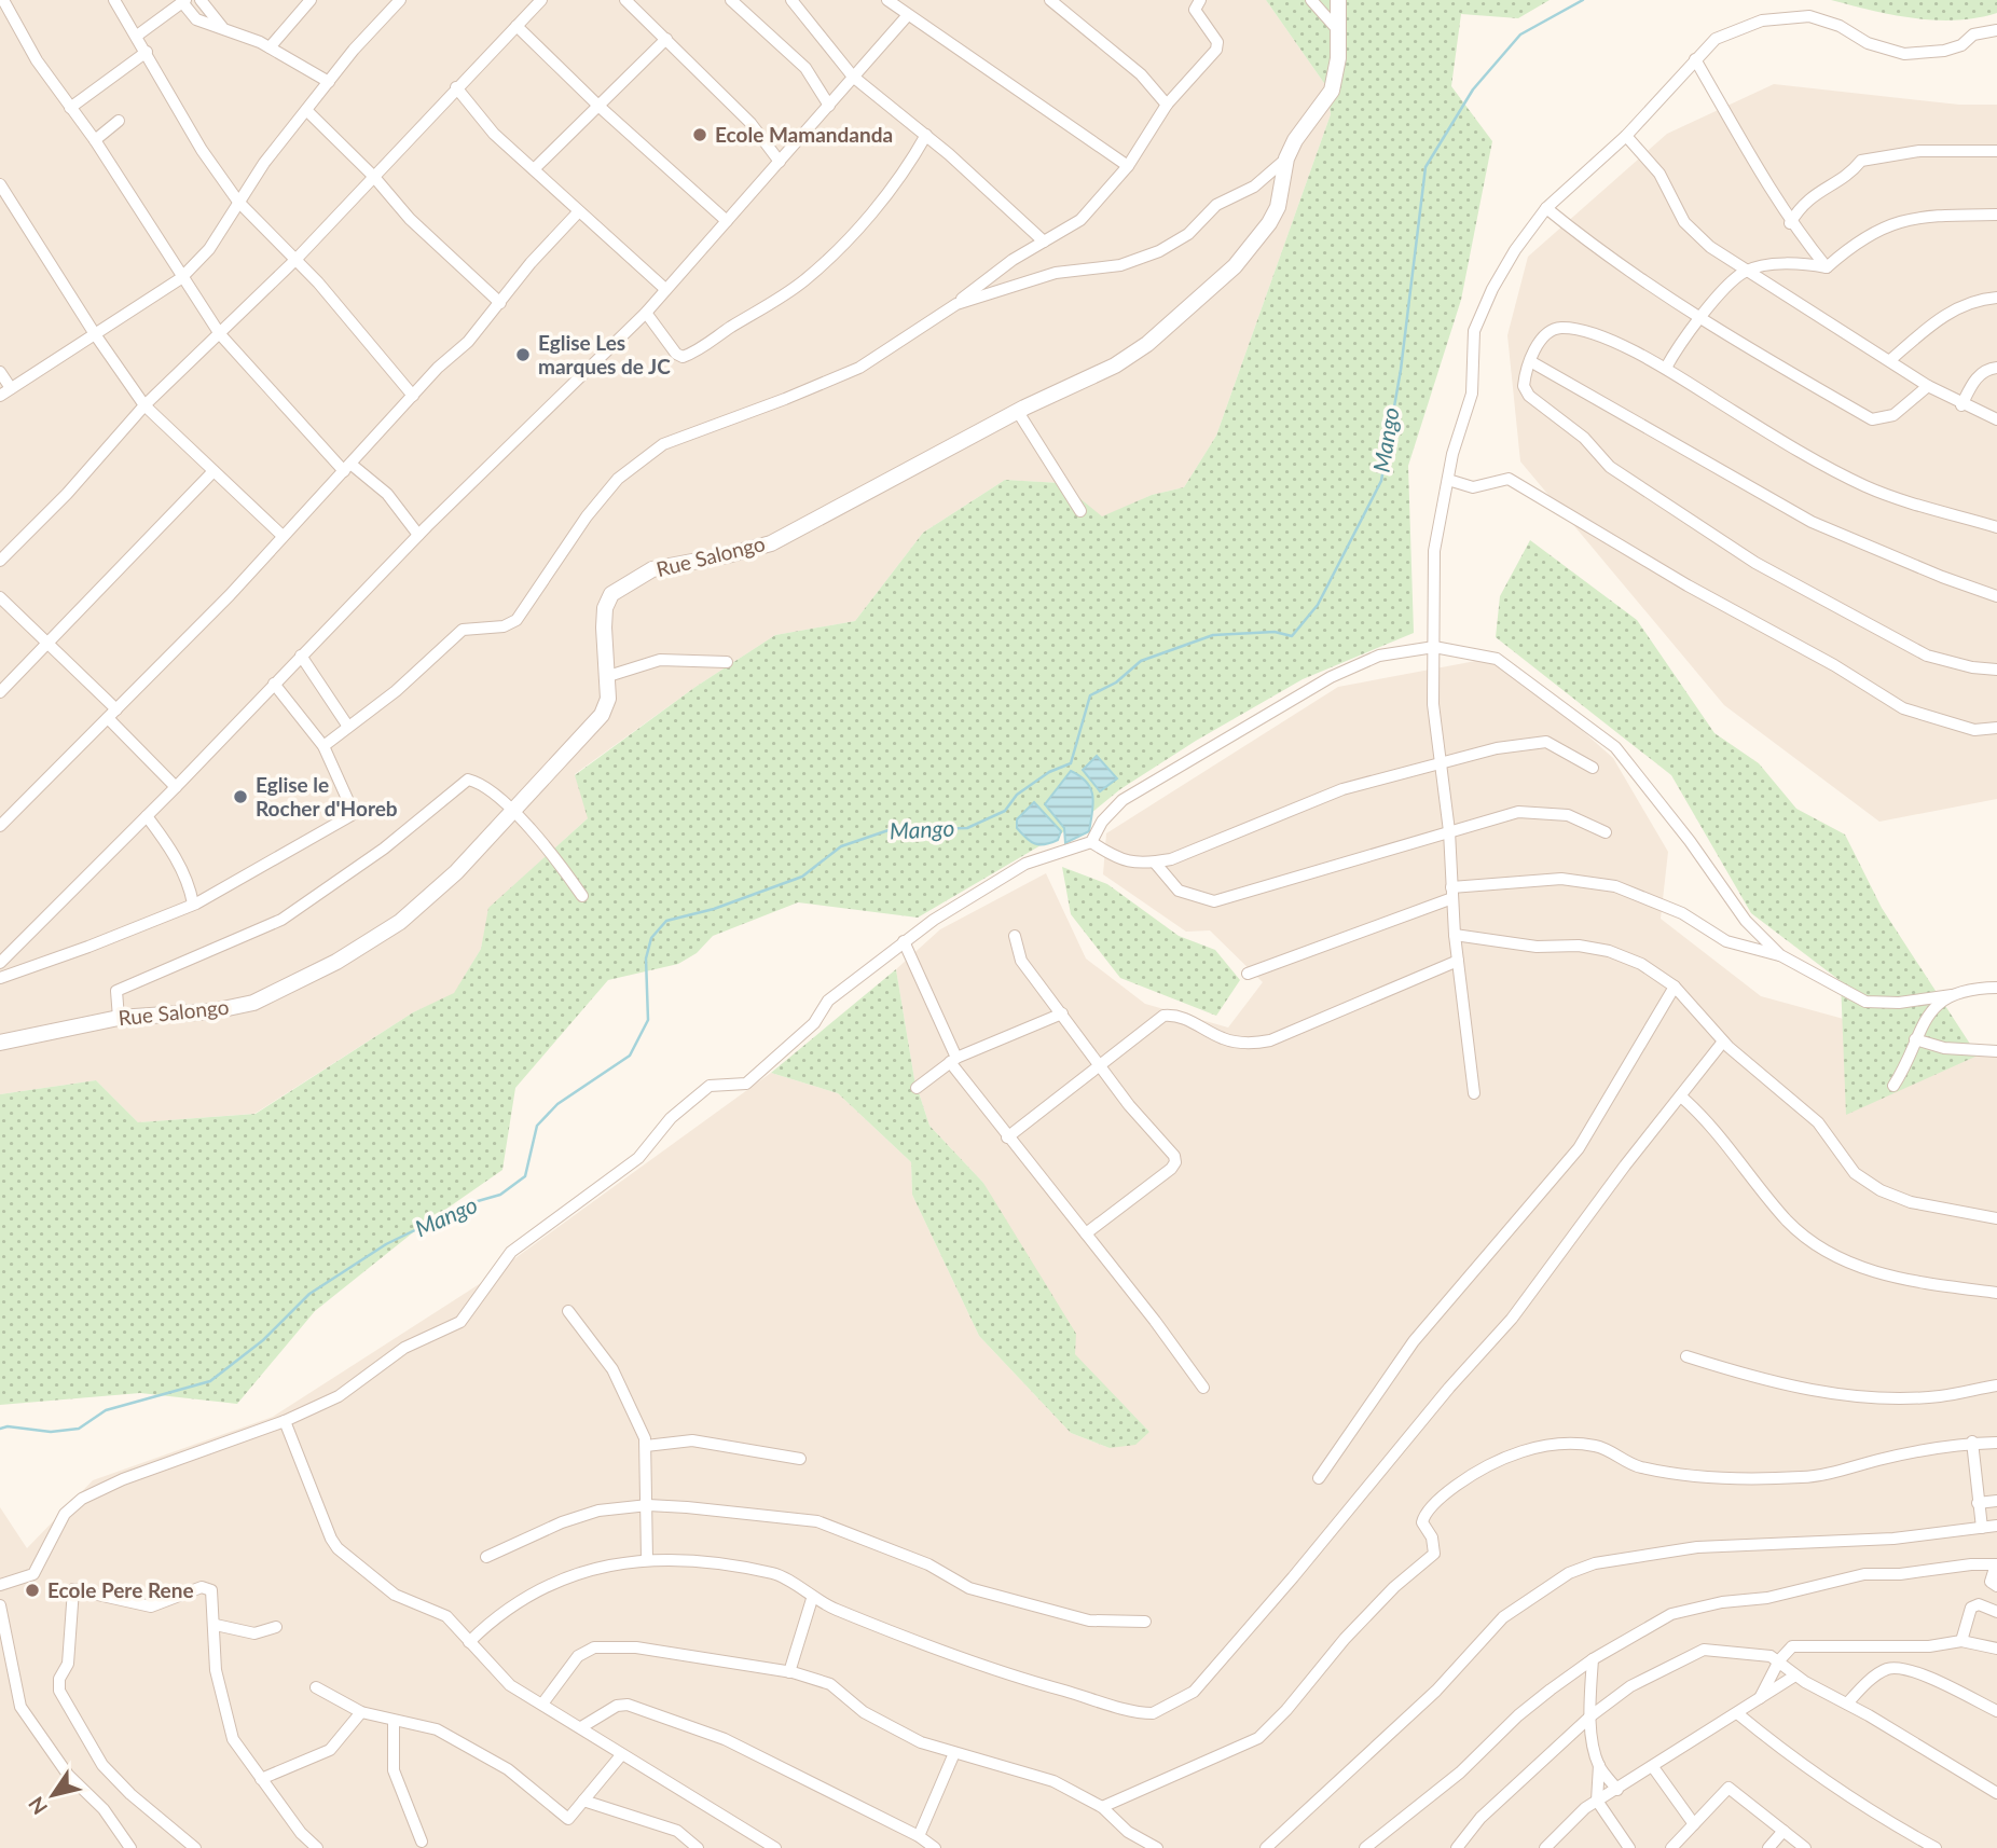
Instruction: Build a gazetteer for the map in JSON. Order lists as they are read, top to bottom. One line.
{"streets":{"street":["Rue Salongo"]},"water":["Mango"],"places":["Ecole Mamandanda","Eglise Les marques de JC","Eglise le Rocher d'Horeb","Ecole Pere Rene"],"north":"bottom left"}
